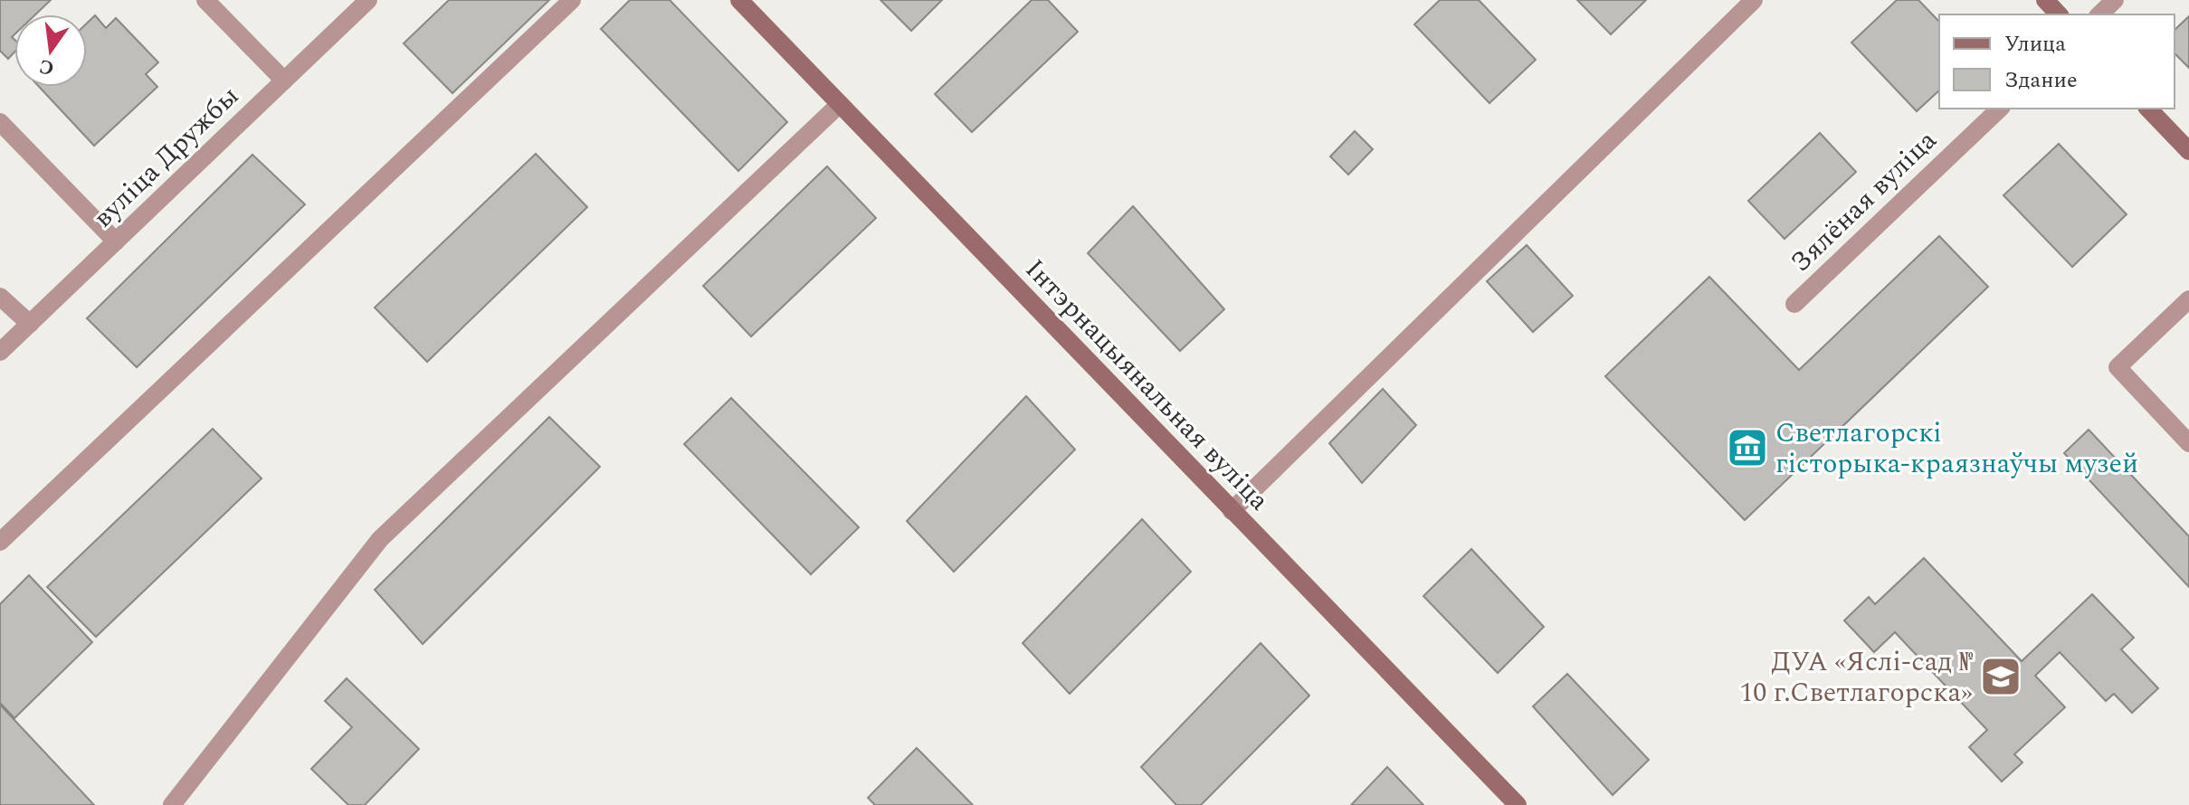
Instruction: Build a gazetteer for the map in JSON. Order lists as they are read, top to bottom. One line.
{"streets":{"street":["вуліца Дружбы","Зялёная вуліца","Інтэрнацыянальная вуліца"]},"places":{"museum":["Светлагорскі гісторыка-краязнаўчы музей"],"school or university":["ДУА «Яслі-сад № 10 г.Светлагорска»"]},"legend":["Улица","Здание"],"north":"bottom"}
